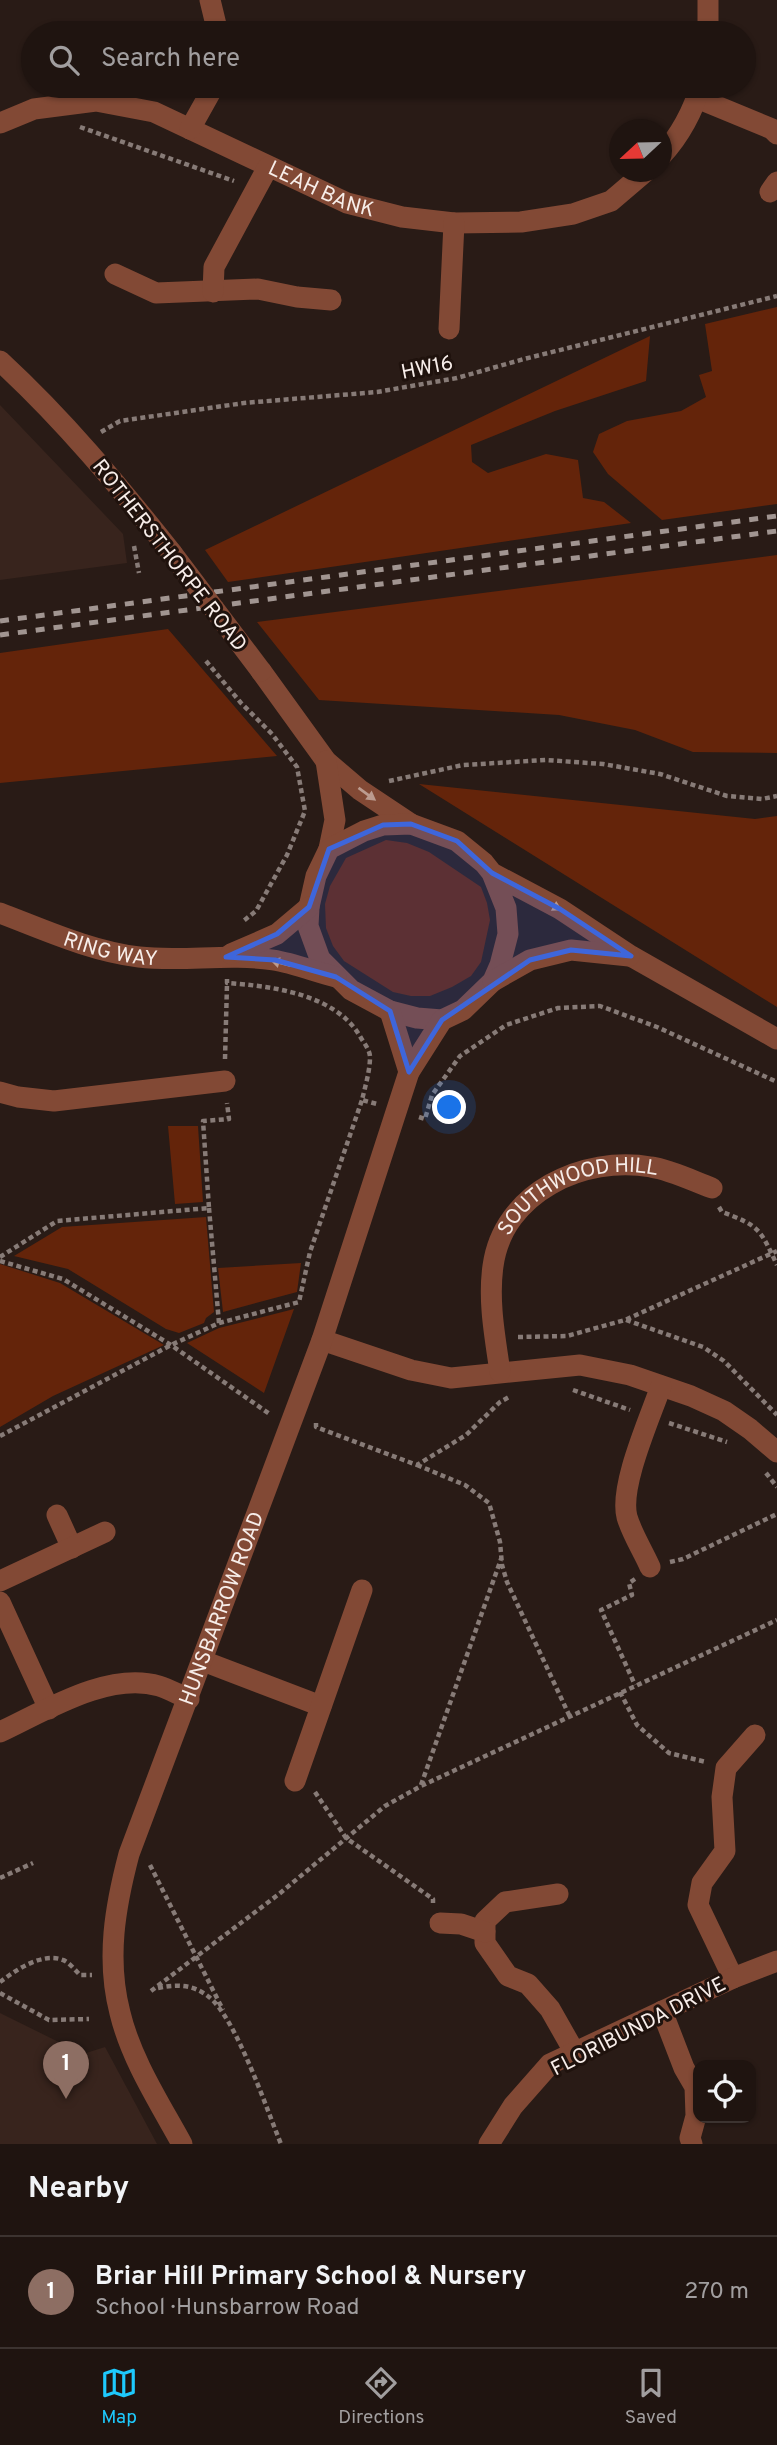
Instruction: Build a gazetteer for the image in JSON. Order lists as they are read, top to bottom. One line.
{"streets":{"street":["LEAH BANK","ROTHERSTHORPE ROAD","RING WAY","SOUTHWOOD HILL","HUNSBARROW ROAD","FLORIBUNDA DRIVE"],"path":["HW16"]},"crossings":[["HW16","ROTHERSTHORPE ROAD"],["RING WAY","HUNSBARROW ROAD"]],"north":"left","page":{"search":"Search here","pins":"1","heading":"Nearby","list":[{"mark":"1","name":"Briar Hill Primary School & Nursery","note":"School · Hunsbarrow Road","value":"270 m"}],"nav":["Map","Directions","Saved"]}}
